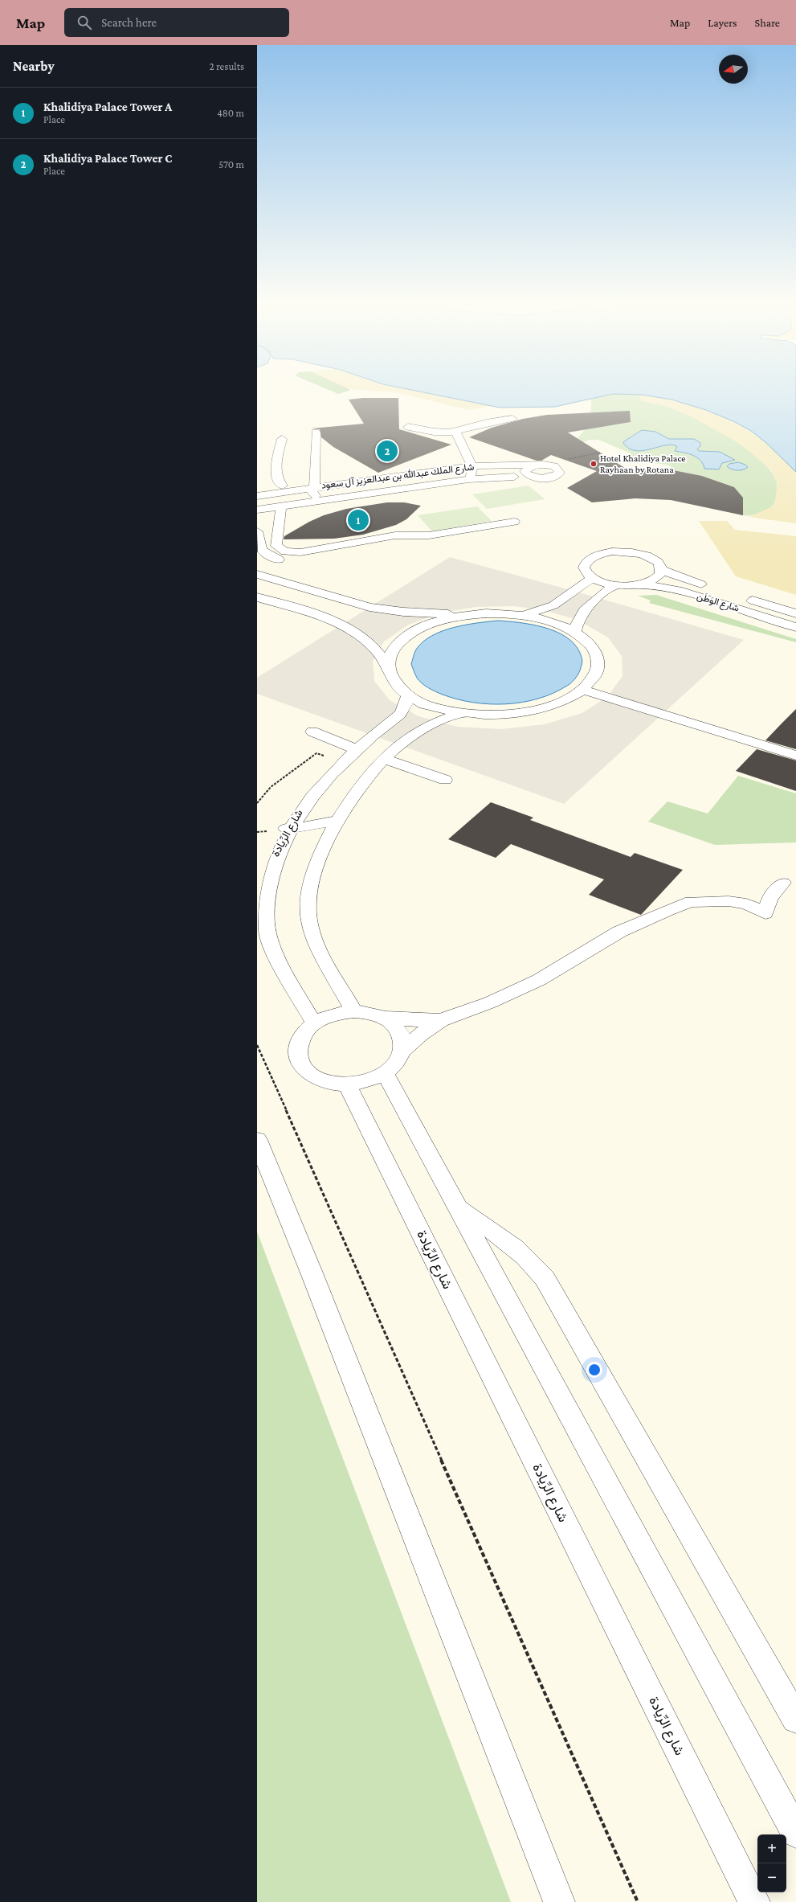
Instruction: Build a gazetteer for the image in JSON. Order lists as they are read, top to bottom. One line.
{"streets":{"street":["شارع الملك عبدالله بن عبدالعزيز آل سعود","شارع الوَطَن","شارع الرِّيادة"]},"places":["Hotel Khalidiya Palace Rayhaan by Rotana"],"north":"left","page":{"header":"Map","search":"Search here","nav":["Map","Layers","Share"],"heading":["Nearby","2 results"],"list":[{"mark":"1","name":"Khalidiya Palace Tower A","note":"Place","value":"480 m"},{"mark":"2","name":"Khalidiya Palace Tower C","note":"Place","value":"570 m"}],"pins":["2","1"],"map_buttons":["+","−"]}}
